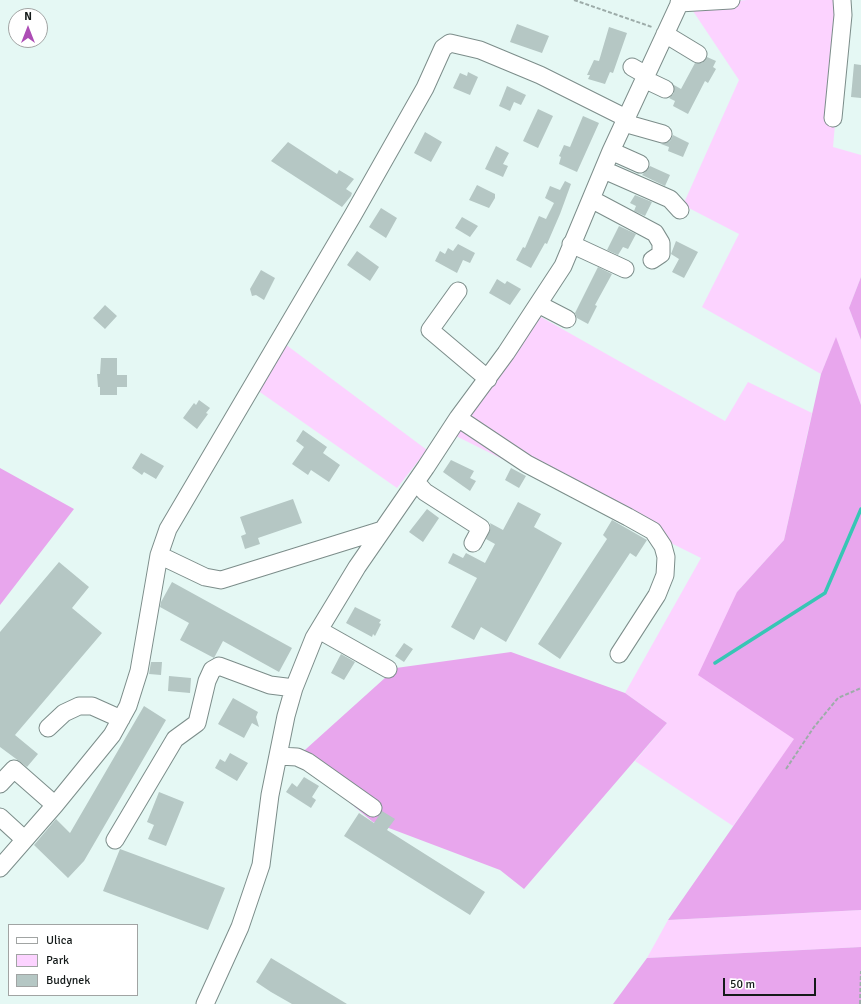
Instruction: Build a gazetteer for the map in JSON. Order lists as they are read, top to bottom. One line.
{"legend":["Ulica","Park","Budynek"],"scale_bar":"50 m","north":"top"}
